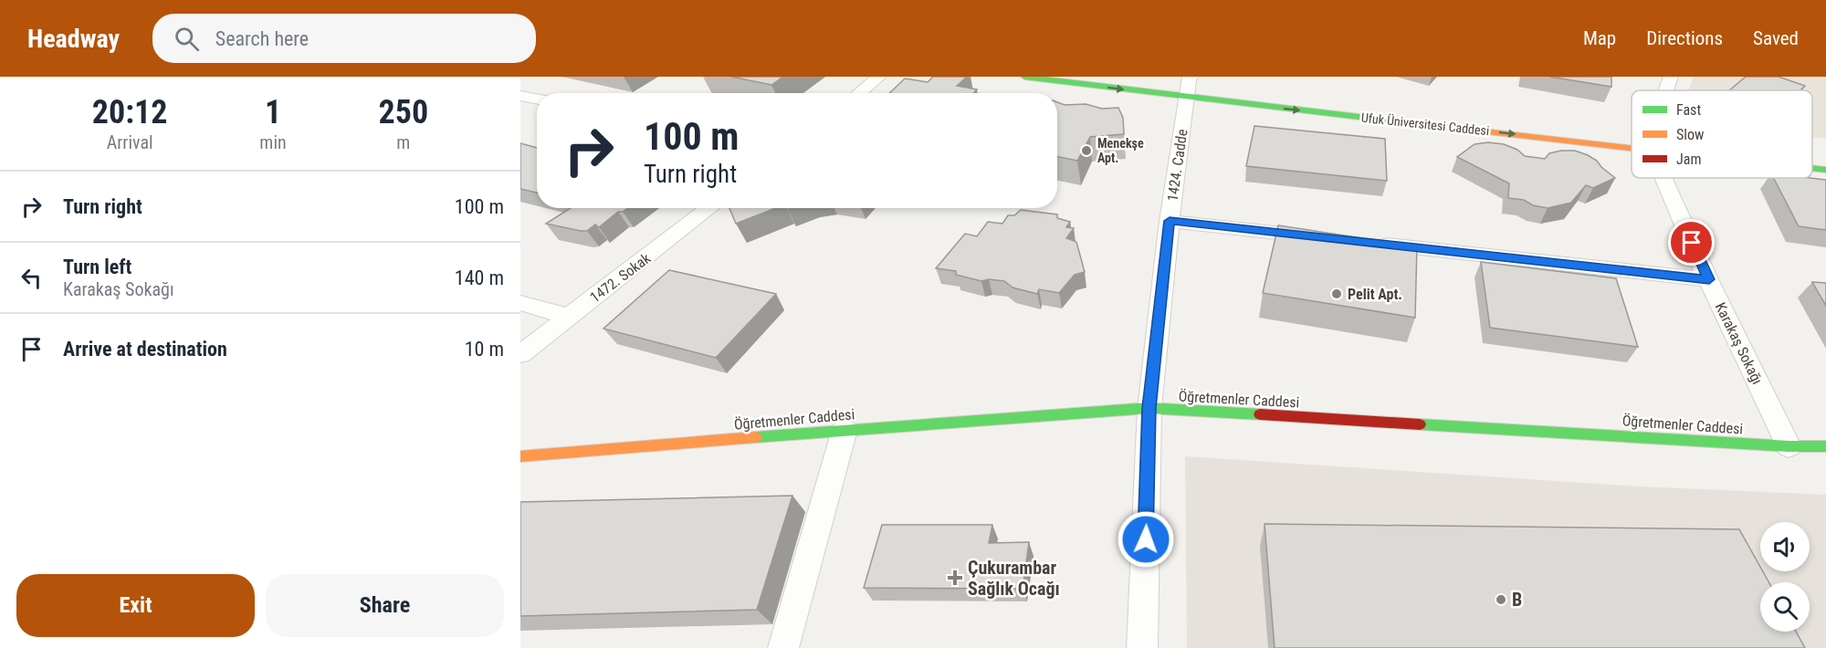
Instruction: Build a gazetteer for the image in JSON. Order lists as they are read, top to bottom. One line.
{"streets":{"street":["Ufuk Üniversitesi Caddesi","1424. Cadde","1472. Sokak","Karakaş Sokağı","Öğretmenler Caddesi"]},"crossings":[["Ufuk Üniversitesi Caddesi","1424. Cadde"],["1424. Cadde","Öğretmenler Caddesi"],["Karakaş Sokağı","Öğretmenler Caddesi"]],"one_way":["Ufuk Üniversitesi Caddesi"],"places":{"other":["Menekşe Apt.","Pelit Apt.","B"],"health":["Çukurambar Sağlık Ocağı"]},"legend":["Fast","Slow","Jam"],"page":{"header":"Headway","search":"Search here","nav":["Map","Directions","Saved"],"eta":["20:12","Arrival","1","min","250","m"],"turn":["100 m","Turn right"],"list":[{"name":"Turn right","value":"100 m"},{"name":"Turn left","note":"Karakaş Sokağı","value":"140 m"},{"name":"Arrive at destination","value":"10 m"}],"buttons":["Exit","Share"]}}
